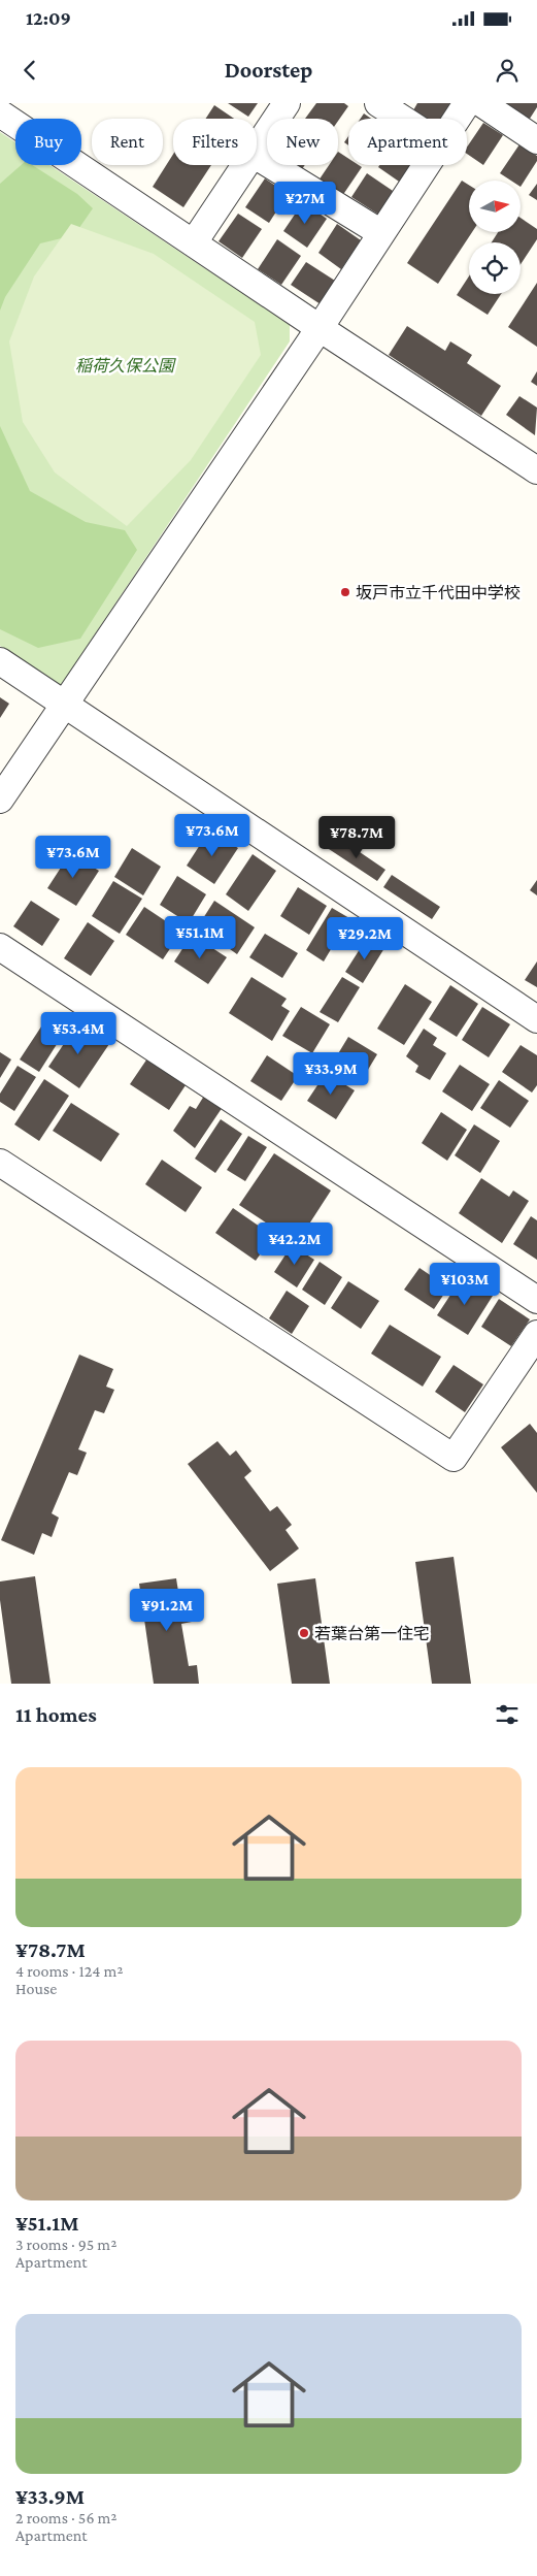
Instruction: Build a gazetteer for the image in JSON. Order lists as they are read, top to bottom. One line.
{"parks":["稲荷久保公園"],"places":["坂戸市立千代田中学校","若葉台第一住宅"],"north":"right","page":{"status":"12:09","header":"Doorstep","chip":["Buy","Rent","Filters","New","Apartment"],"price":["¥27M","¥73.6M","¥78.7M","¥73.6M","¥51.1M","¥29.2M","¥53.4M","¥33.9M","¥42.2M","¥103M","¥91.2M"],"heading":"11 homes","list":[{"name":"¥78.7M","note":"4 rooms · 124 m² · House"},{"name":"¥51.1M","note":"3 rooms · 95 m² · Apartment"},{"name":"¥33.9M","note":"2 rooms · 56 m² · Apartment"}]}}
